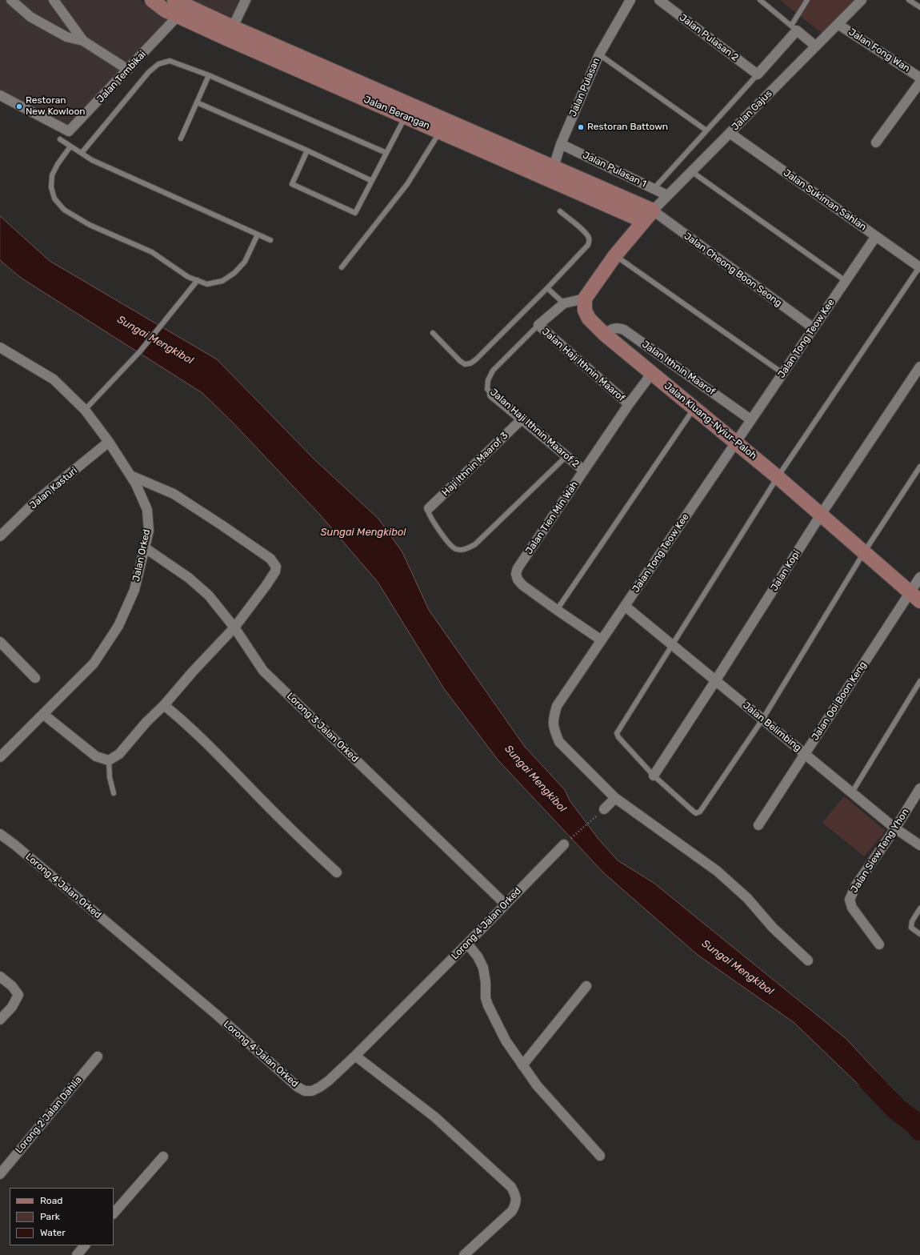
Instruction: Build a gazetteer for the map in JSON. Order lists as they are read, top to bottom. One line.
{"streets":{"street":["Jalan Pulasan 2","Jalan Fong Wan","Jalan Tembikai","Jalan Pulasan","Jalan Gajus","Jalan Berangan","Jalan Pulasan 1","Jalan Sukiman Sahlan","Jalan Cheong Boon Seong","Jalan Tong Teow Kee","Jalan Haji Ithnin Maarof","Jalan Ithnin Maarof","Jalan Kluang-Nyiur-Paloh","Jalan Haji Ithnin Maarof 2","Haji Ithnin Maarof 3","Jalan Kasturi","Jalan Tien Min Wah","Jalan Orked","Jalan Kopi","Jalan Ooi Boon Keng","Jalan Belimbing","Lorong 3 Jalan Orked","Jalan Siew Teng Yhon","Lorong 4 Jalan Orked","Lorong 2 Jalan Dahlia"]},"crossings":[["Jalan Fong Wan","Jalan Gajus"],["Jalan Tembikai","Jalan Berangan"],["Jalan Pulasan","Jalan Berangan"],["Jalan Pulasan","Jalan Pulasan 1"],["Jalan Gajus","Jalan Berangan"],["Jalan Gajus","Jalan Pulasan 1"],["Jalan Gajus","Jalan Sukiman Sahlan"],["Jalan Gajus","Jalan Cheong Boon Seong"],["Jalan Berangan","Jalan Cheong Boon Seong"],["Jalan Sukiman Sahlan","Jalan Tong Teow Kee"],["Jalan Cheong Boon Seong","Jalan Tong Teow Kee"],["Jalan Tong Teow Kee","Jalan Ithnin Maarof"],["Jalan Tong Teow Kee","Jalan Kluang-Nyiur-Paloh"],["Jalan Tong Teow Kee","Jalan Tien Min Wah"],["Jalan Tong Teow Kee","Jalan Belimbing"],["Jalan Haji Ithnin Maarof","Jalan Haji Ithnin Maarof 2"],["Jalan Haji Ithnin Maarof","Jalan Tien Min Wah"],["Jalan Ithnin Maarof","Jalan Kluang-Nyiur-Paloh"],["Jalan Kluang-Nyiur-Paloh","Jalan Haji Ithnin Maarof 2"],["Jalan Kluang-Nyiur-Paloh","Jalan Tien Min Wah"],["Jalan Kluang-Nyiur-Paloh","Jalan Kopi"],["Jalan Kluang-Nyiur-Paloh","Jalan Ooi Boon Keng"],["Jalan Haji Ithnin Maarof 2","Haji Ithnin Maarof 3"],["Jalan Haji Ithnin Maarof 2","Jalan Tien Min Wah"],["Jalan Kasturi","Jalan Orked"],["Jalan Orked","Lorong 3 Jalan Orked"],["Jalan Kopi","Jalan Belimbing"],["Jalan Ooi Boon Keng","Jalan Belimbing"],["Jalan Belimbing","Jalan Siew Teng Yhon"],["Lorong 3 Jalan Orked","Lorong 4 Jalan Orked"]],"water":["Sungai Mengkibol"],"places":["Restoran New Kowloon","Restoran Battown"],"legend":["Road","Park","Water"]}
